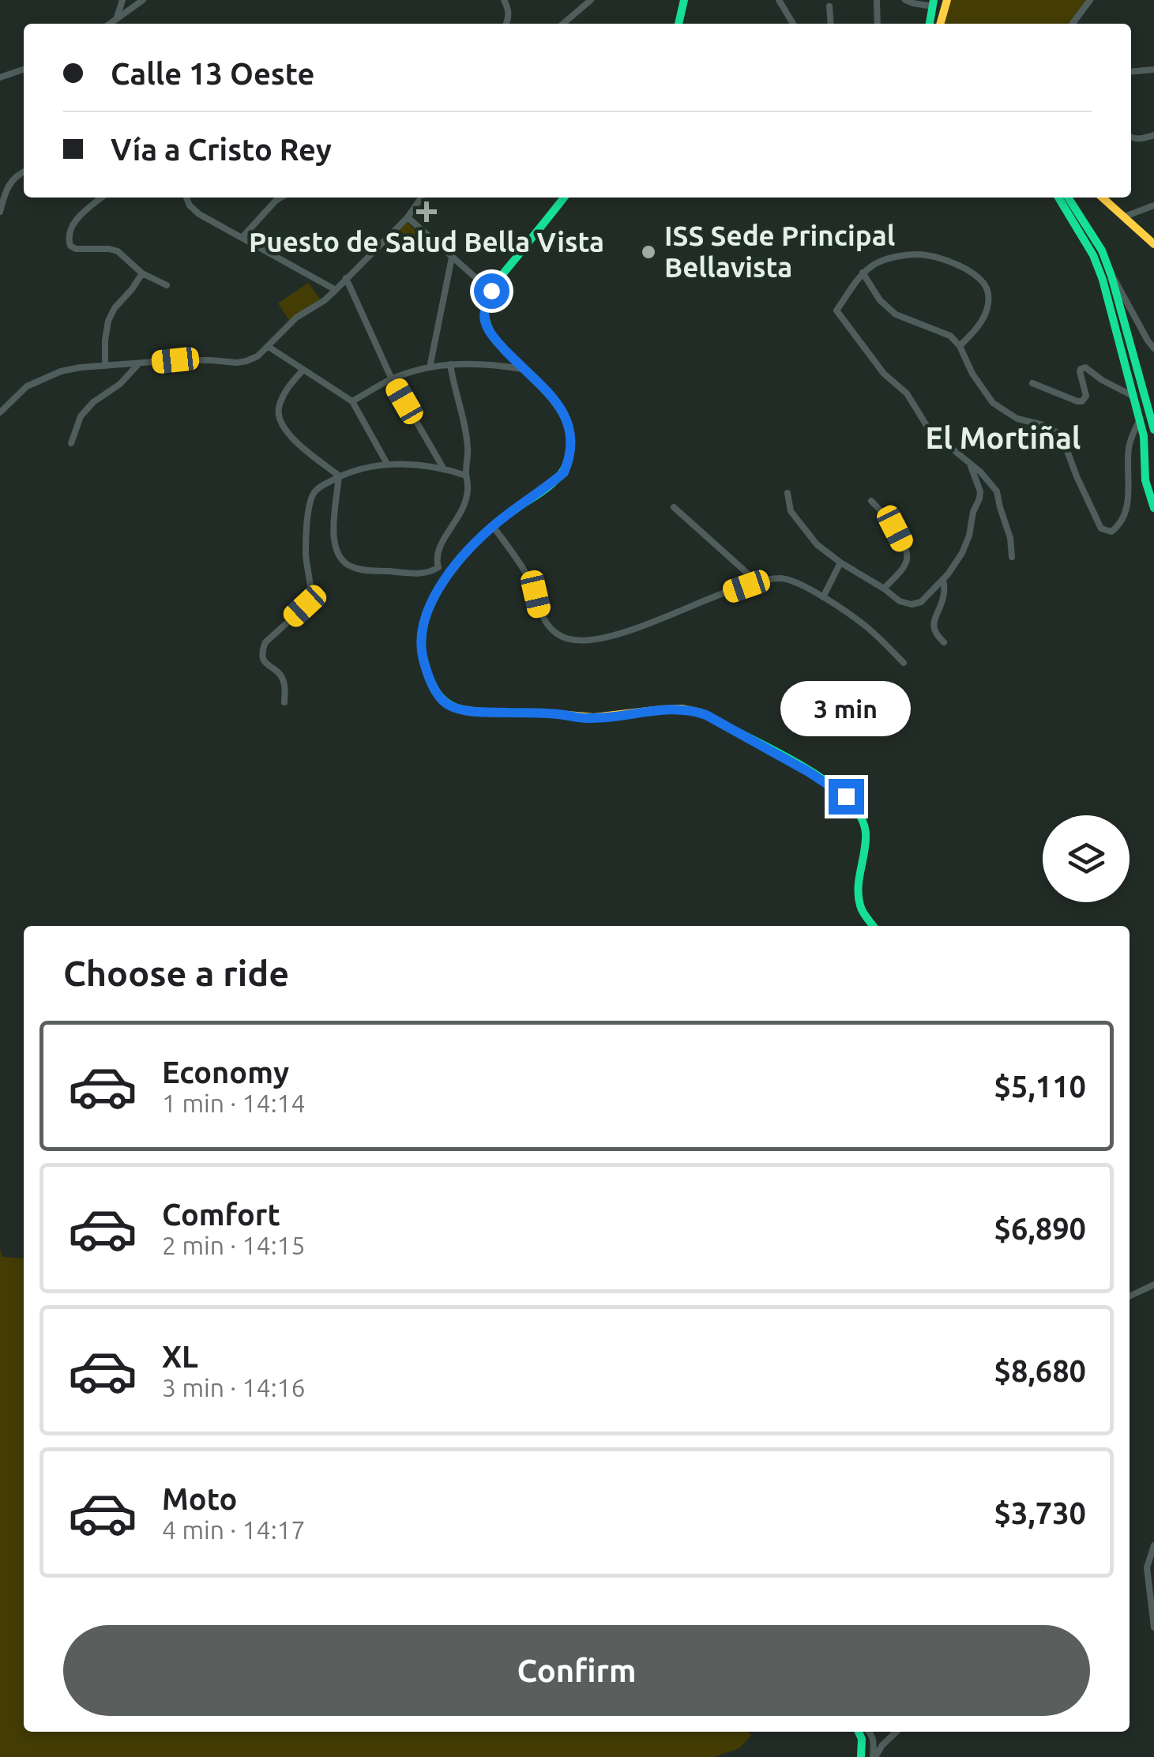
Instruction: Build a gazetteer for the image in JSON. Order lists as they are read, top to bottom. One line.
{"districts":["El Mortiñal"],"places":{"health":["Puesto de Salud Bella Vista"],"other":["ISS Sede Principal Bellavista"]},"page":{"banner":["Calle 13 Oeste","Vía a Cristo Rey"],"bubble":"3 min","heading":"Choose a ride","list":[{"name":"Economy","note":"1 min · 14:14","value":"$5,110"},{"name":"Comfort","note":"2 min · 14:15","value":"$6,890"},{"name":"XL","note":"3 min · 14:16","value":"$8,680"},{"name":"Moto","note":"4 min · 14:17","value":"$3,730"}],"buttons":"Confirm"}}
